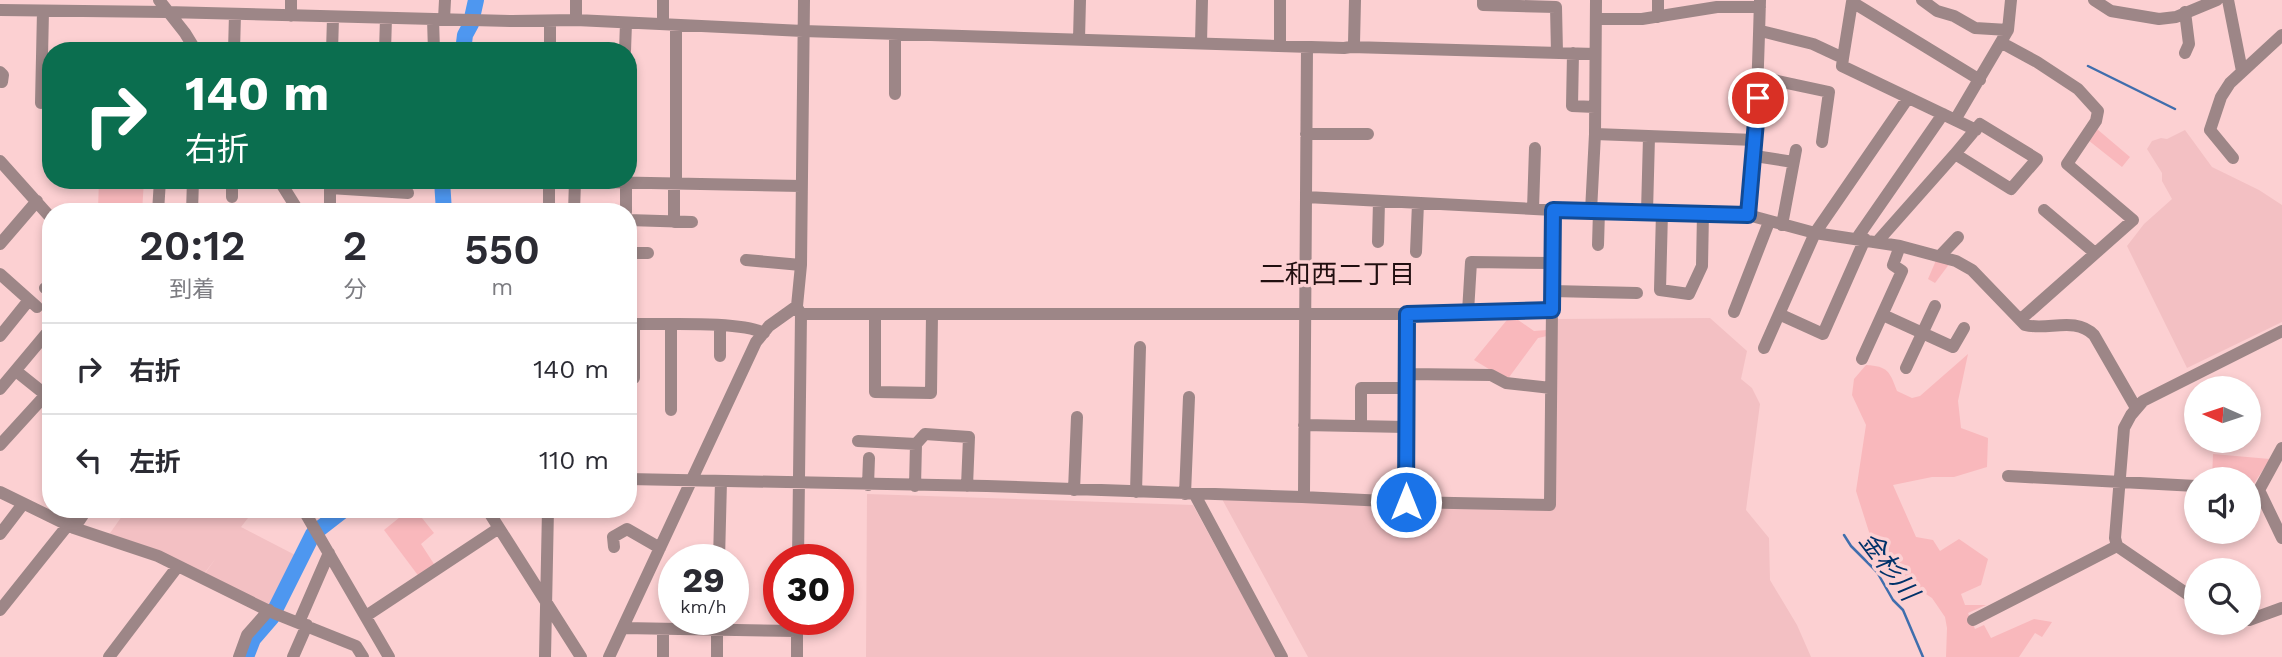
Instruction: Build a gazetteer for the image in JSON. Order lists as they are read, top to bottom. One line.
{"districts":["二和西二丁目"],"water":["金杉川"],"north":"left","page":{"turn":["140 m","右折"],"eta":["20:12","到着","2","分","550","m"],"list":[{"name":"右折","value":"140 m"},{"name":"左折","value":"110 m"}],"speed":"29 km/h","limit":"30"}}
